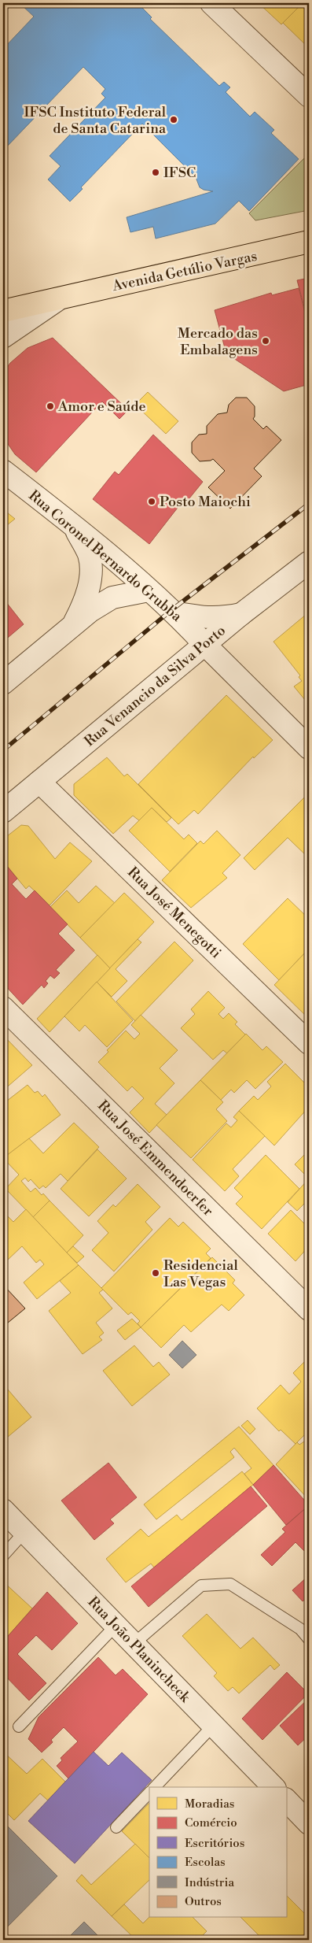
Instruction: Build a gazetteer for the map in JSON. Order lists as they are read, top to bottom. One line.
{"streets":{"highway":["Avenida Getúlio Vargas"],"street":["Rua Coronel Bernardo Grubba","Rua Venancio da Silva Porto","Rua José Menegotti","Rua José Emmendoerfer","Rua João Planincheck"]},"crossings":[["Rua Coronel Bernardo Grubba","Rua Venancio da Silva Porto"],["Rua Venancio da Silva Porto","Rua José Menegotti"]],"places":["IFSC Instituto Federal de Santa Catarina","IFSC","Mercado das Embalagens","Amor e Saúde","Posto Maiochi","Residencial Las Vegas"],"legend":["Moradias","Comércio","Escritórios","Escolas","Indústria","Outros"]}
